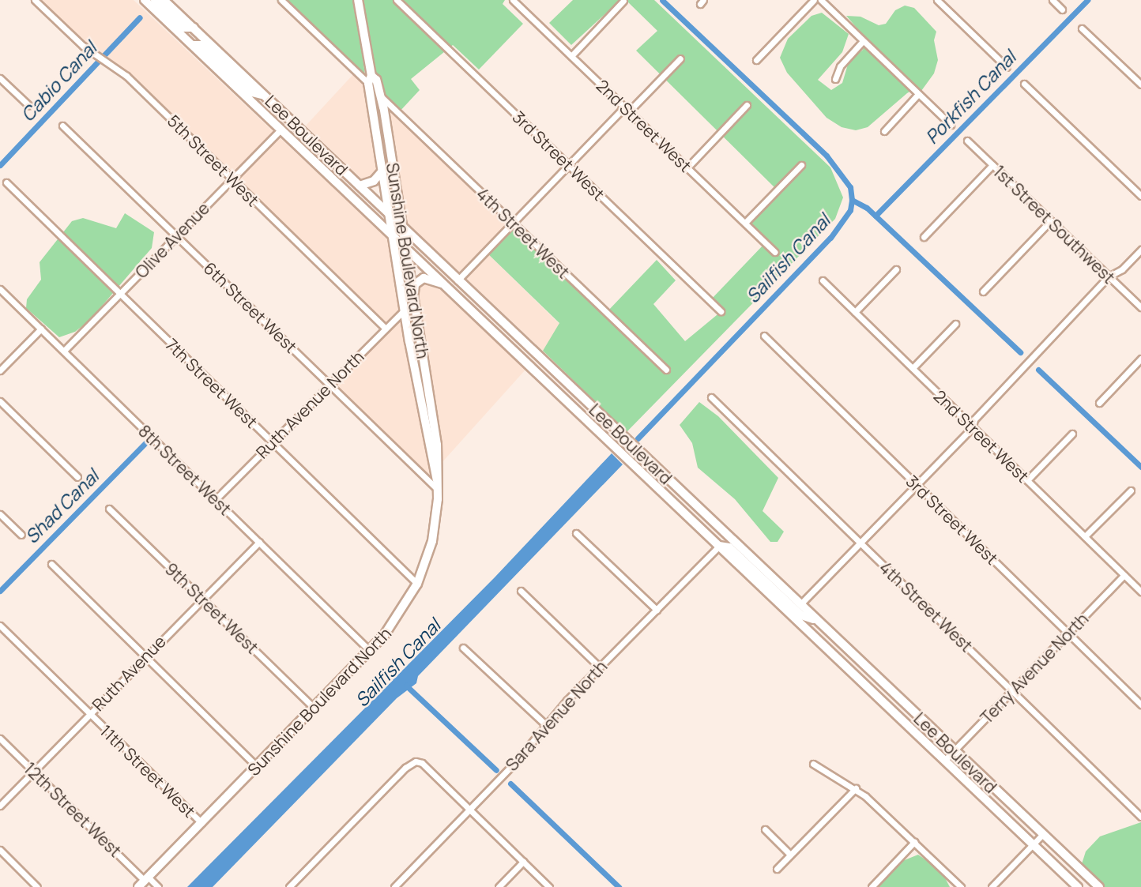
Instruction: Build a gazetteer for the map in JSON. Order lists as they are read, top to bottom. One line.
{"streets":{"main road":["Lee Boulevard","Sunshine Boulevard North"],"street":["2nd Street West","3rd Street West","5th Street West","1st Street Southwest","4th Street West","Olive Avenue","6th Street West","7th Street West","Ruth Avenue North","8th Street West","9th Street West","Terry Avenue North","Ruth Avenue","Sara Avenue North","11th Street West","12th Street West"]},"crossings":[["2nd Street West","Terry Avenue North"],["Lee Boulevard","Olive Avenue"],["Lee Boulevard","Sunshine Boulevard North"],["Lee Boulevard","Terry Avenue North"],["Lee Boulevard","Sara Avenue North"],["3rd Street West","Terry Avenue North"],["5th Street West","Olive Avenue"],["5th Street West","Ruth Avenue North"],["4th Street West","Sunshine Boulevard North"],["4th Street West","Terry Avenue North"],["Olive Avenue","6th Street West"],["Olive Avenue","7th Street West"],["Olive Avenue","8th Street West"],["Sunshine Boulevard North","6th Street West"],["Sunshine Boulevard North","7th Street West"],["Sunshine Boulevard North","Ruth Avenue North"],["Sunshine Boulevard North","8th Street West"],["Sunshine Boulevard North","9th Street West"],["Sunshine Boulevard North","11th Street West"],["Sunshine Boulevard North","12th Street West"],["6th Street West","Ruth Avenue North"],["7th Street West","Ruth Avenue North"],["Ruth Avenue North","8th Street West"],["8th Street West","Ruth Avenue"],["9th Street West","Ruth Avenue"],["Ruth Avenue","11th Street West"],["Ruth Avenue","12th Street West"]],"water":["Cabio Canal","Porkfish Canal","Sailfish Canal","Shad Canal"]}
